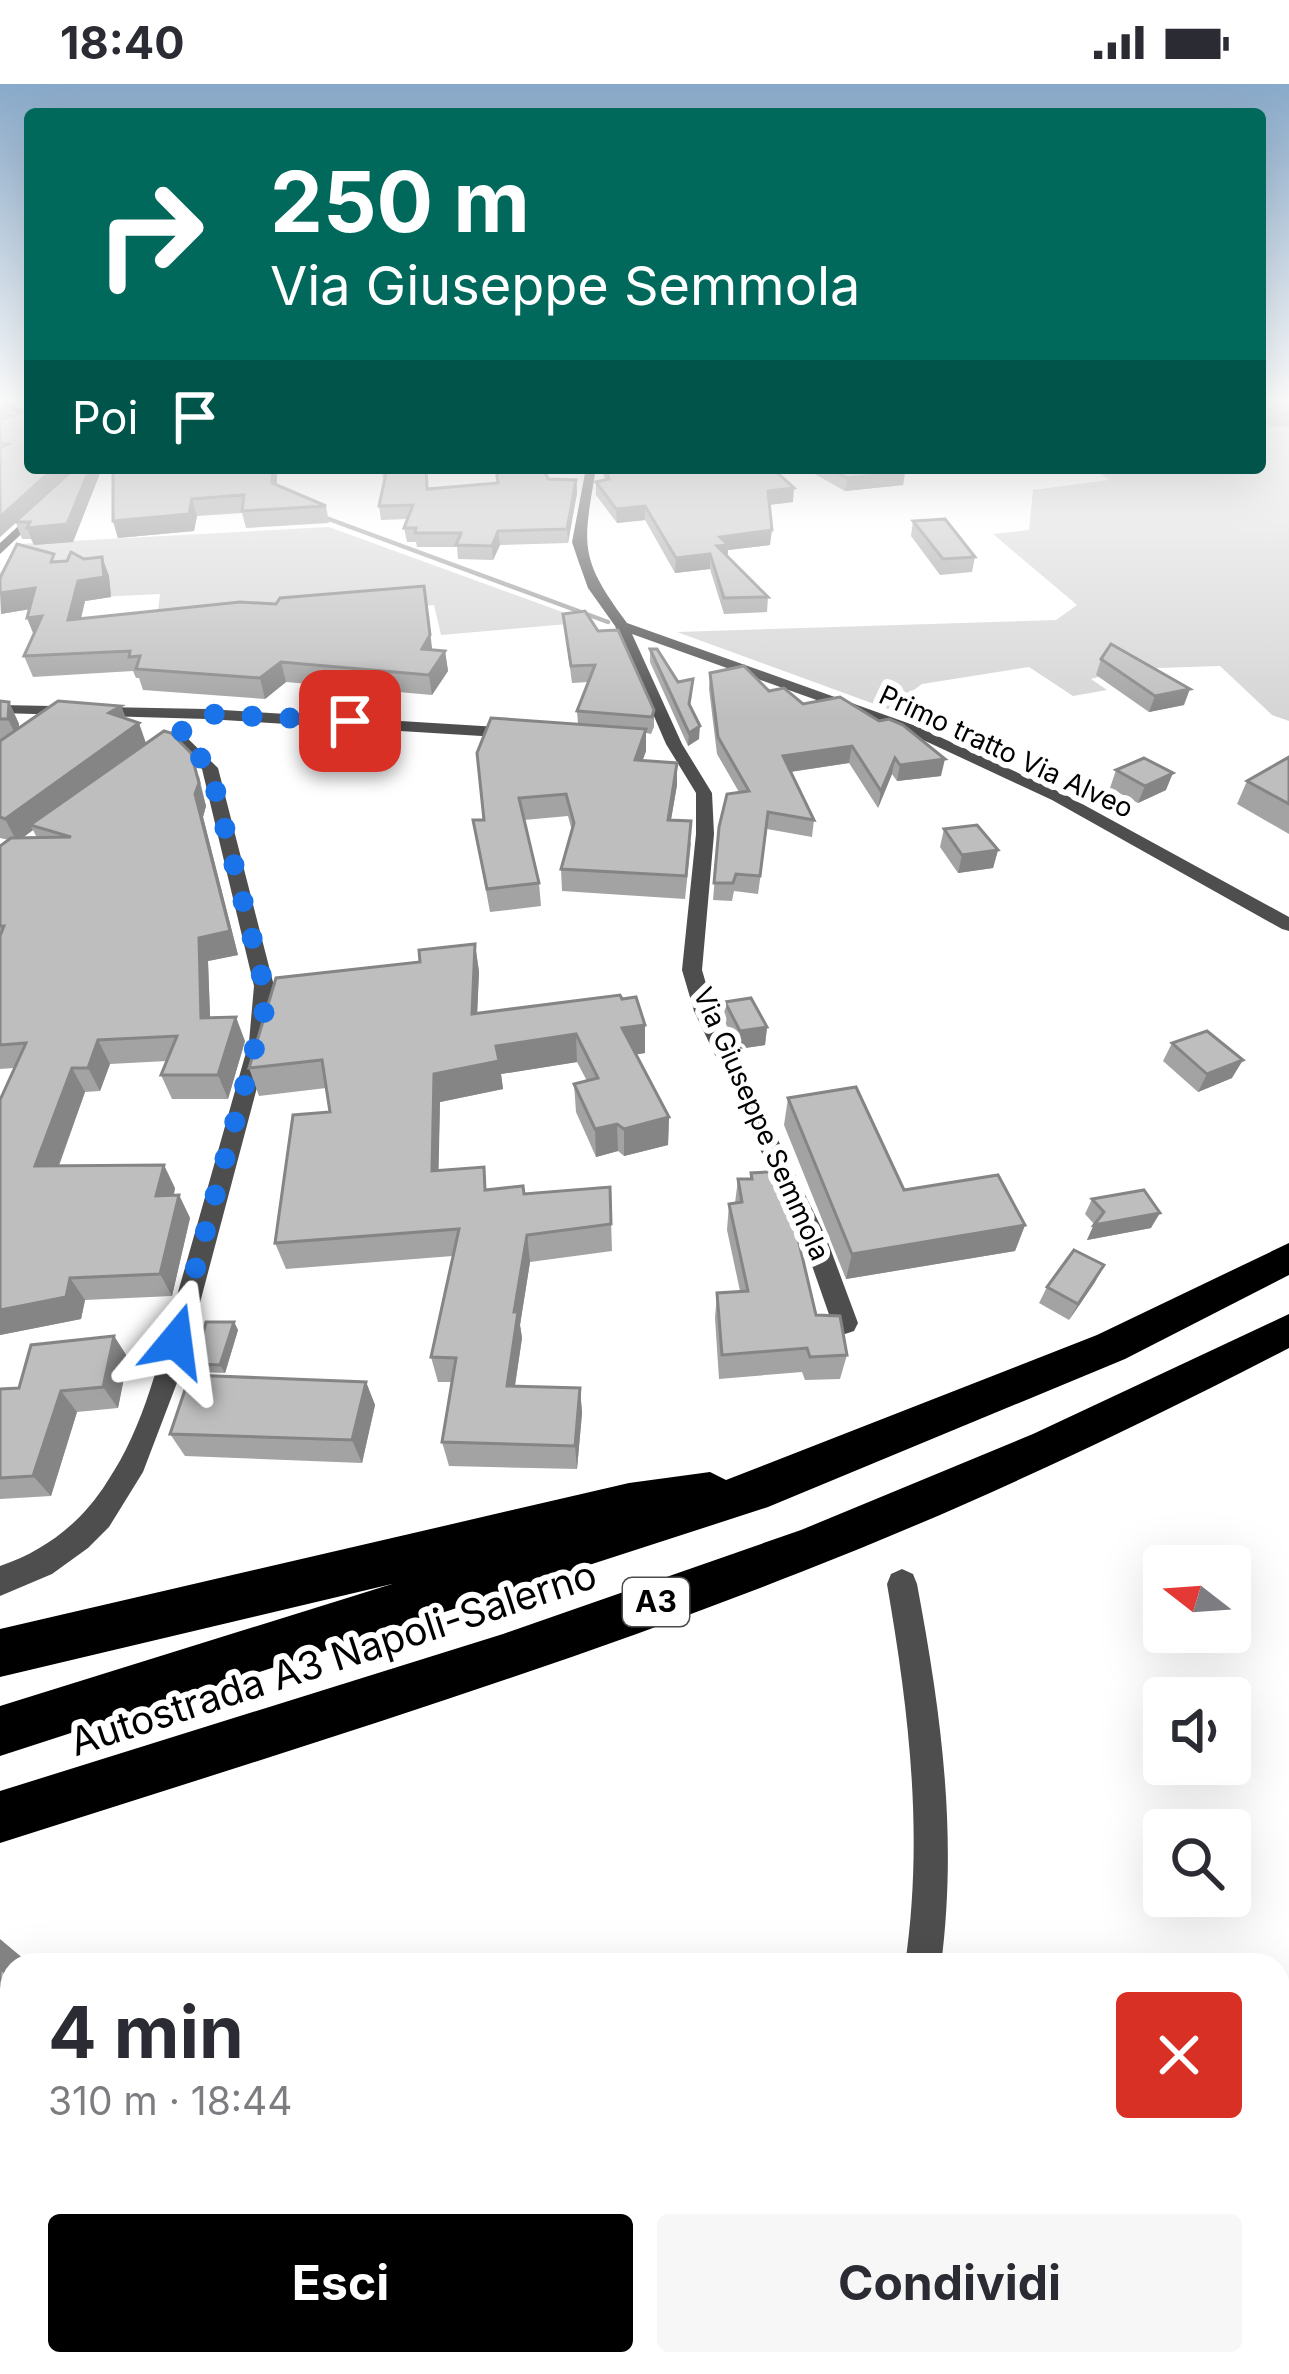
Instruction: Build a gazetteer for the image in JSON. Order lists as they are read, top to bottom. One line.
{"streets":{"highway":["A3","Autostrada A3 Napoli-Salerno"],"street":["Primo tratto Via Alveo","Via Giuseppe Semmola"]},"crossings":[["Primo tratto Via Alveo","Via Giuseppe Semmola"]],"north":"left","page":{"status":"18:40","turn":["250 m","Via Giuseppe Semmola"],"then":"Poi","heading":["4 min","310 m · 18:44"],"buttons":["Esci","Condividi"]}}
